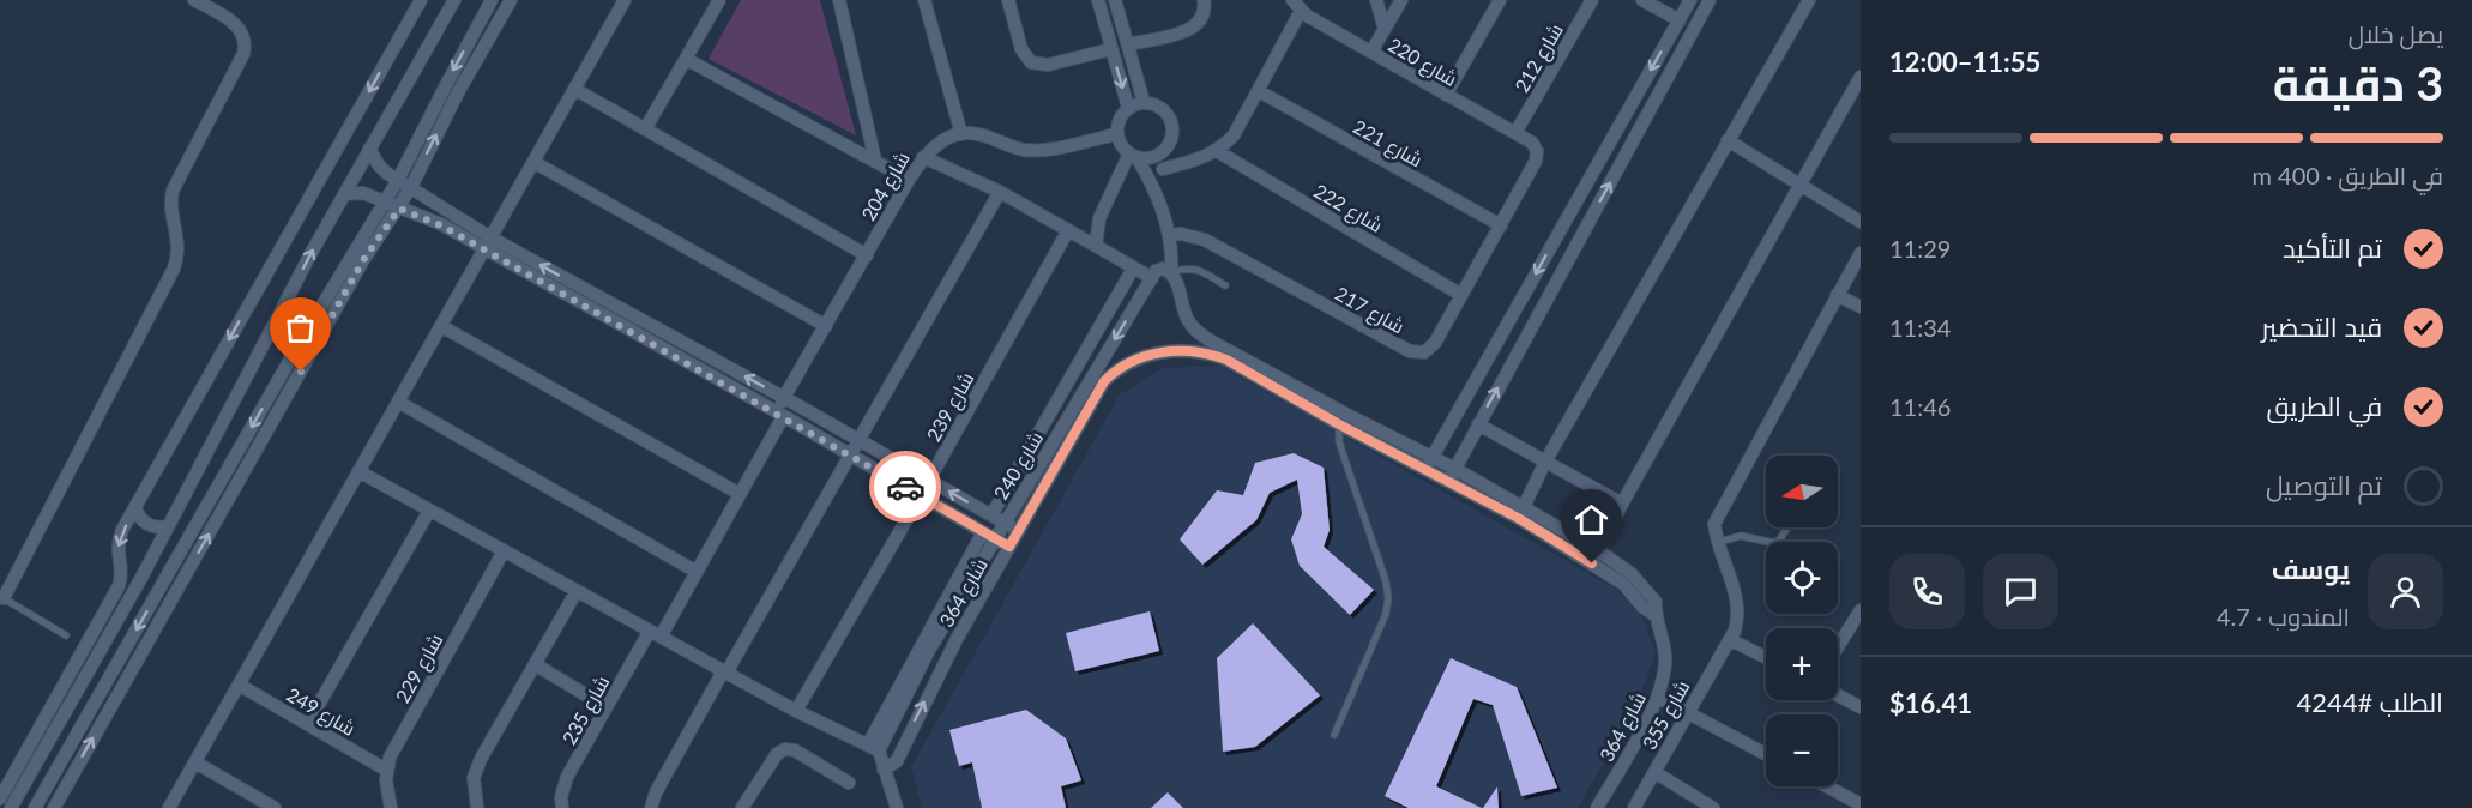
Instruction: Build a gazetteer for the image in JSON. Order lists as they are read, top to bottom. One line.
{"streets":{"street":["شارع 212","شارع 220","شارع 221","شارع 204","شارع 222","شارع 217","شارع 239","شارع 240","شارع 364","شارع 229","شارع 235","شارع 249","شارع 355"]},"crossings":[["شارع 212","شارع 220"],["شارع 220","شارع 217"],["شارع 221","شارع 217"],["شارع 204","شارع 235"],["شارع 222","شارع 217"],["شارع 229","شارع 249"]],"north":"left","page":{"heading":["3 دقيقة","يصل خلال","11:55–12:00"],"panel":["يوسف","المندوب · 4.7","الطلب #4244","$16.41"],"bar":"في الطريق · 400 m","list":[["تم التأكيد","11:29"],["قيد التحضير","11:34"],["في الطريق","11:46"],"تم التوصيل"],"map_buttons":["+","−"]}}
